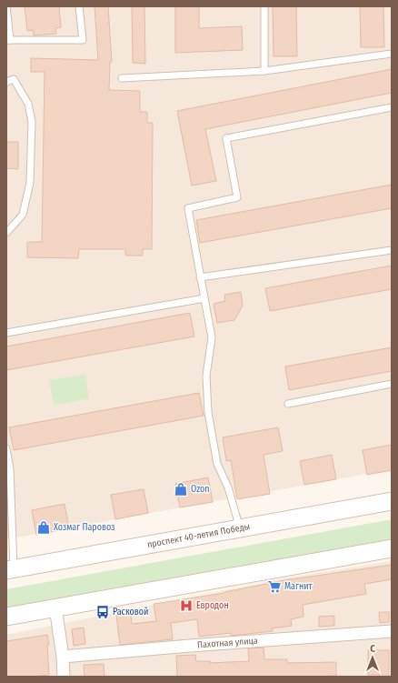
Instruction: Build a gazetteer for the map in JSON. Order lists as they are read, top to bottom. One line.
{"streets":{"main road":["проспект 40-летия Победы"],"street":["Пахотная улица"]},"places":{"shop":["Ozon","Хозмаг Паровоз"],"supermarket":["Магнит"],"hospital":["Евродон"],"bus stop":["Расковой"]},"north":"top"}
